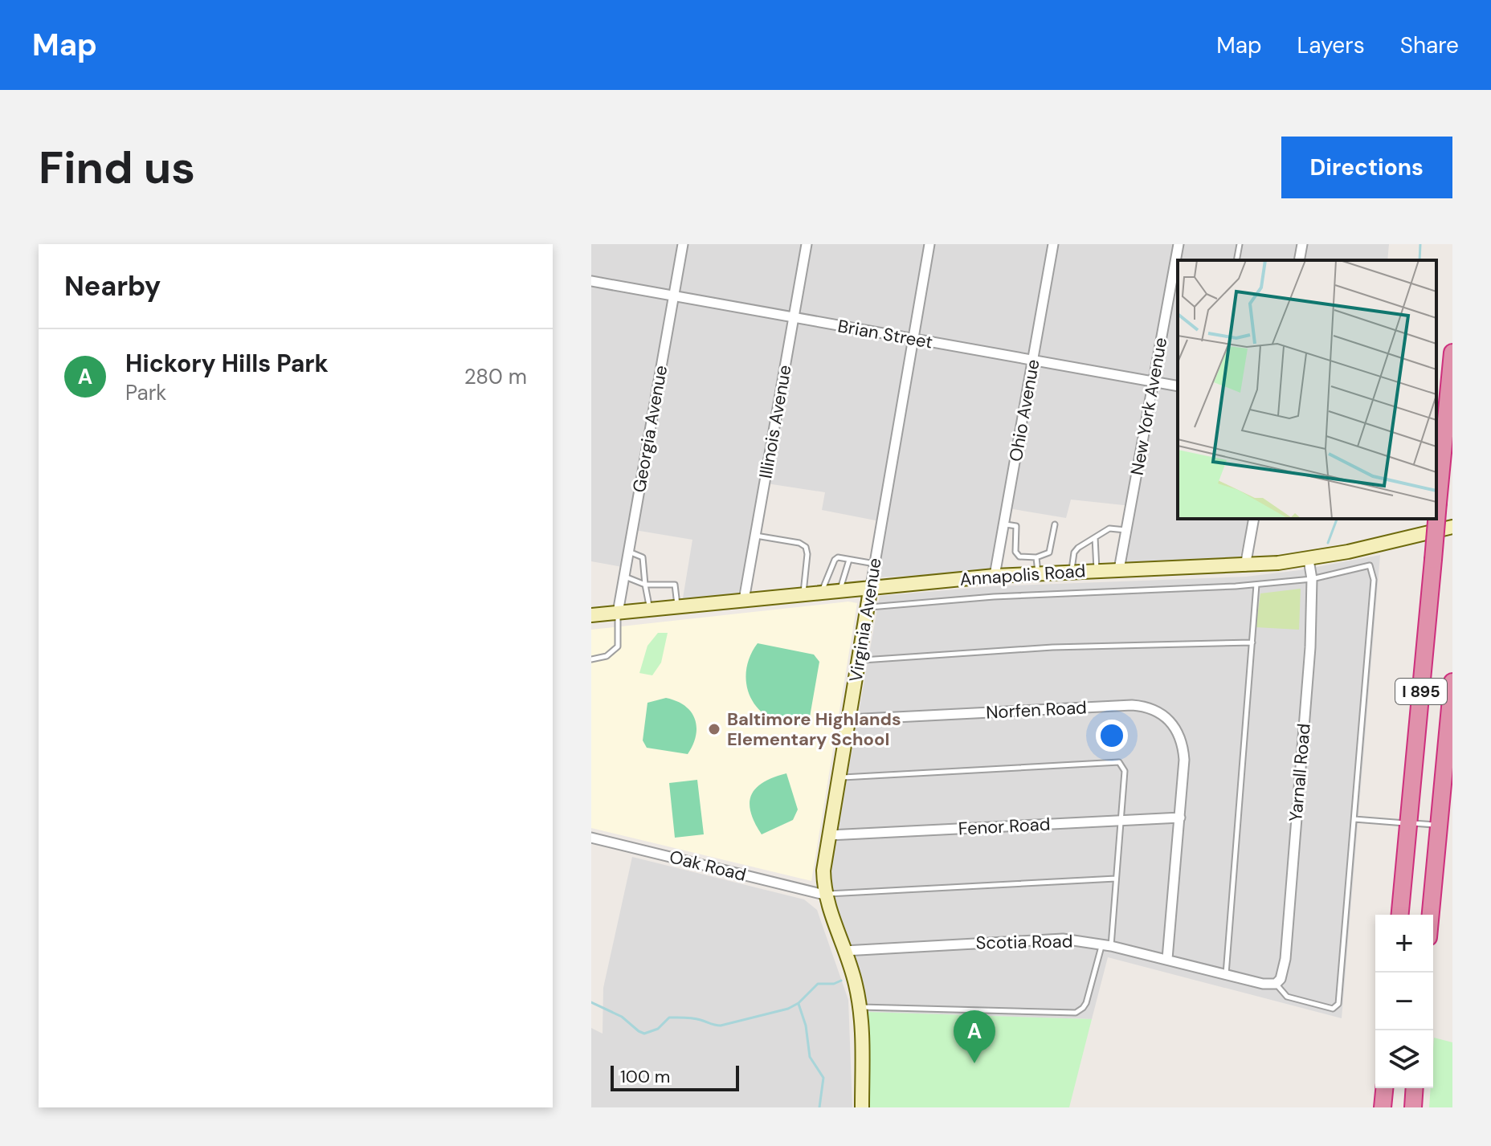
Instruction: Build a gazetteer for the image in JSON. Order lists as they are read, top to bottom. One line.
{"streets":{"highway":["I 895"],"main road":["Annapolis Road","Virginia Avenue"],"street":["Brian Street","New York Avenue","Ohio Avenue","Illinois Avenue","Georgia Avenue","Norfen Road","Yarnall Road","Fenor Road","Oak Road","Scotia Road"]},"crossings":[["Brian Street","New York Avenue"],["Brian Street","Ohio Avenue"],["Brian Street","Illinois Avenue"],["Brian Street","Georgia Avenue"],["Brian Street","Virginia Avenue"],["New York Avenue","Annapolis Road"],["Ohio Avenue","Annapolis Road"],["Illinois Avenue","Annapolis Road"],["Georgia Avenue","Annapolis Road"],["Annapolis Road","Virginia Avenue"],["Annapolis Road","Yarnall Road"],["Virginia Avenue","Norfen Road"],["Virginia Avenue","Fenor Road"],["Virginia Avenue","Oak Road"],["Virginia Avenue","Scotia Road"],["Norfen Road","Fenor Road"],["Norfen Road","Scotia Road"],["Yarnall Road","Scotia Road"]],"places":["Baltimore Highlands Elementary School"],"scale_bar":"100 m","page":{"header":"Map","nav":["Map","Layers","Share"],"buttons":"Directions","title":"Find us","heading":"Nearby","list":[{"mark":"A","name":"Hickory Hills Park","note":"Park","value":"280 m"}],"map_buttons":["+","−"],"pins":"A","scale":"100 m"}}
